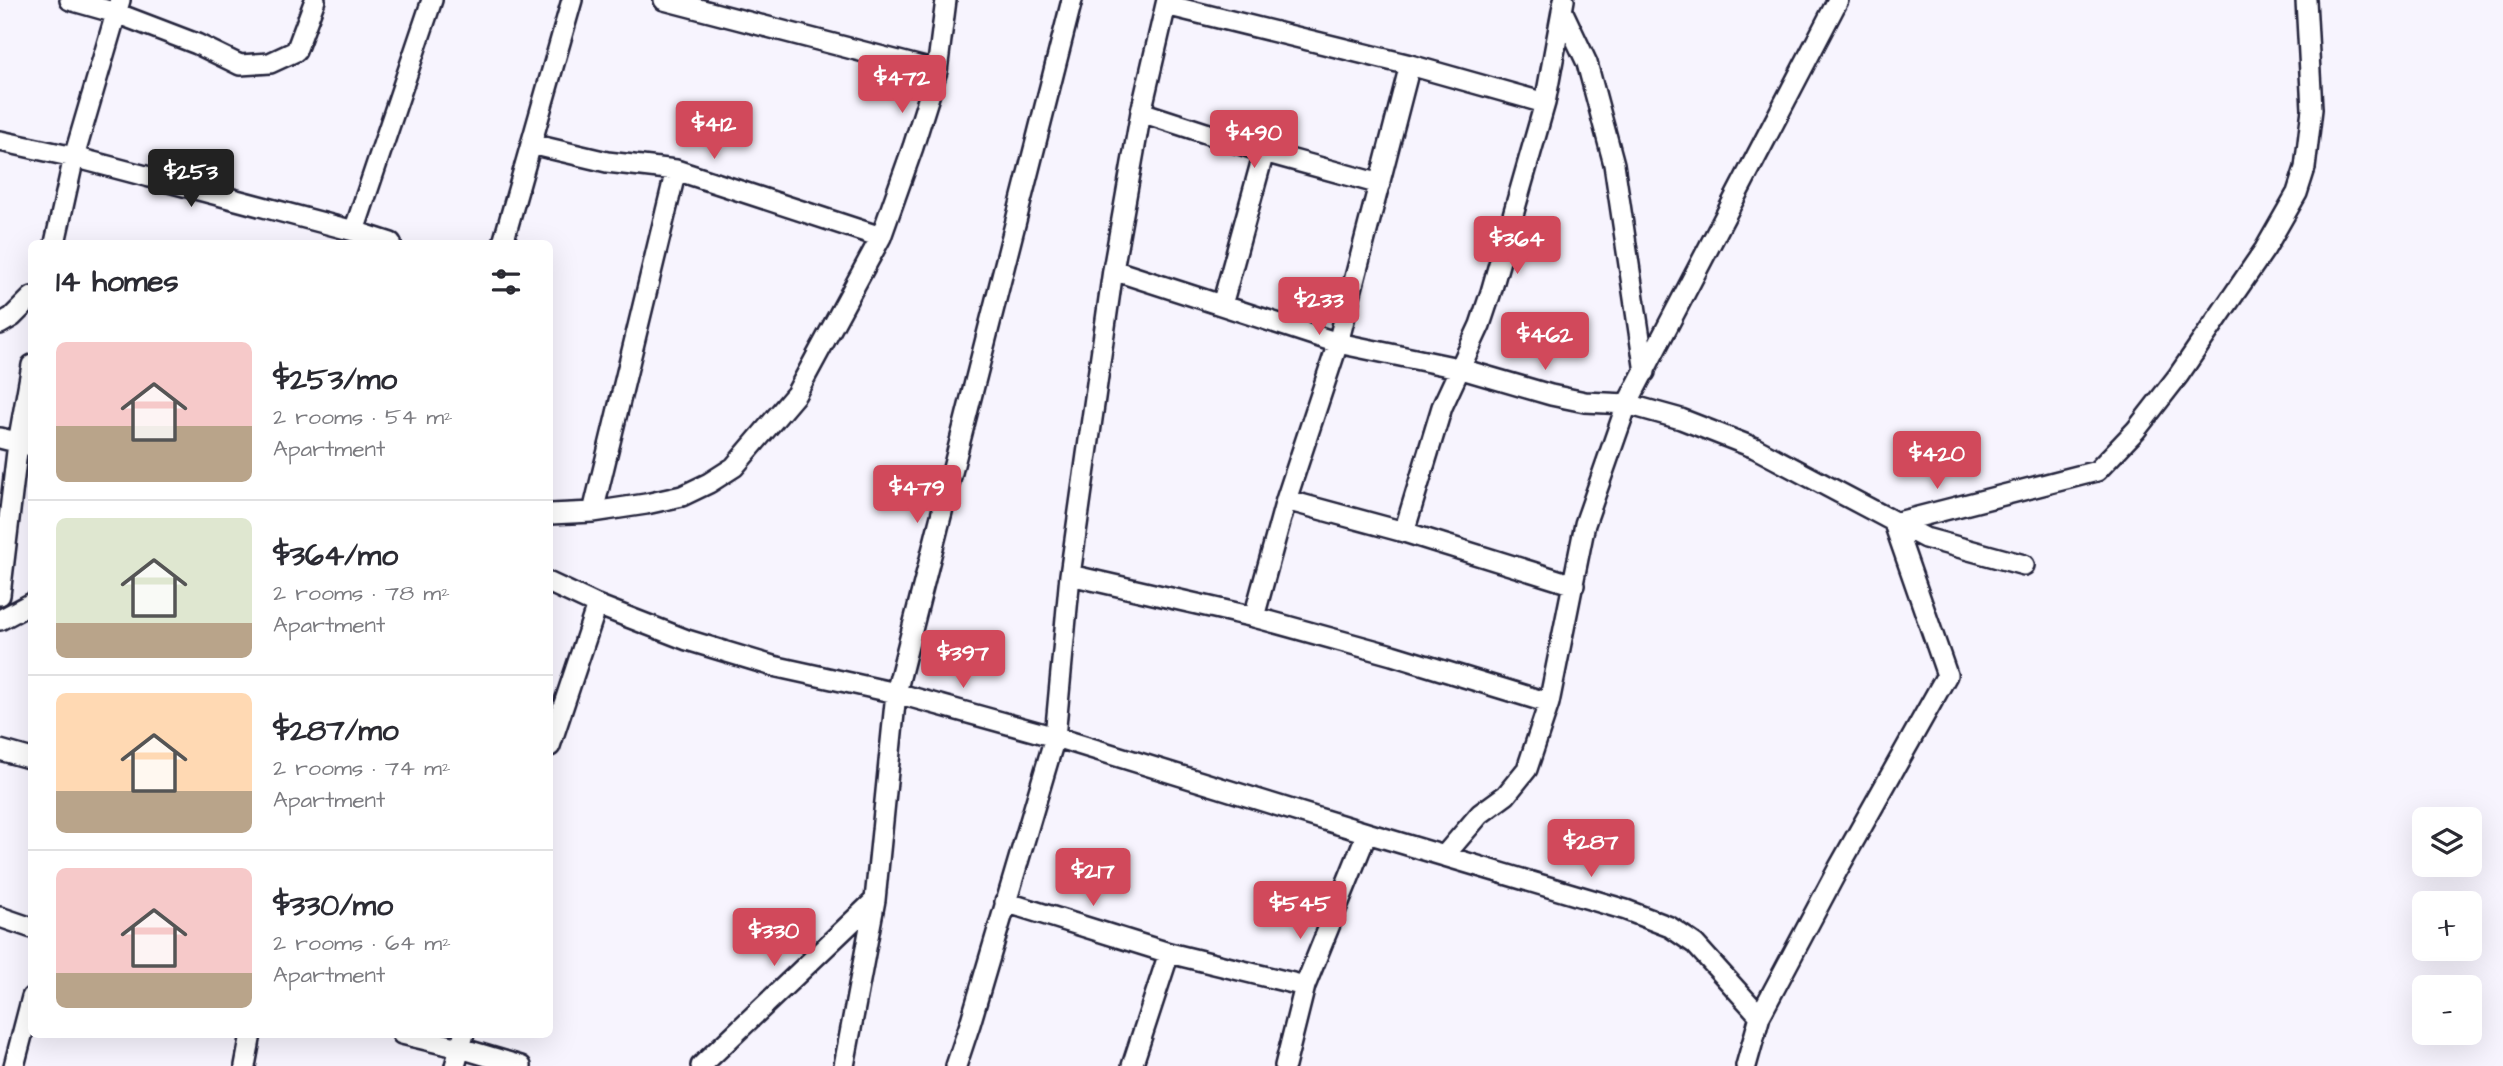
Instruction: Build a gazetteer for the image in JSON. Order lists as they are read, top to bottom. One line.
{"page":{"price":["$472","$412","$490","$253","$364","$233","$462","$420","$479","$397","$287","$217","$545","$330"],"heading":"14 homes","list":[{"name":"$253/mo","note":"2 rooms · 54 m² · Apartment"},{"name":"$364/mo","note":"2 rooms · 78 m² · Apartment"},{"name":"$287/mo","note":"2 rooms · 74 m² · Apartment"},{"name":"$330/mo","note":"2 rooms · 64 m² · Apartment"}],"map_buttons":["+","−"]}}
